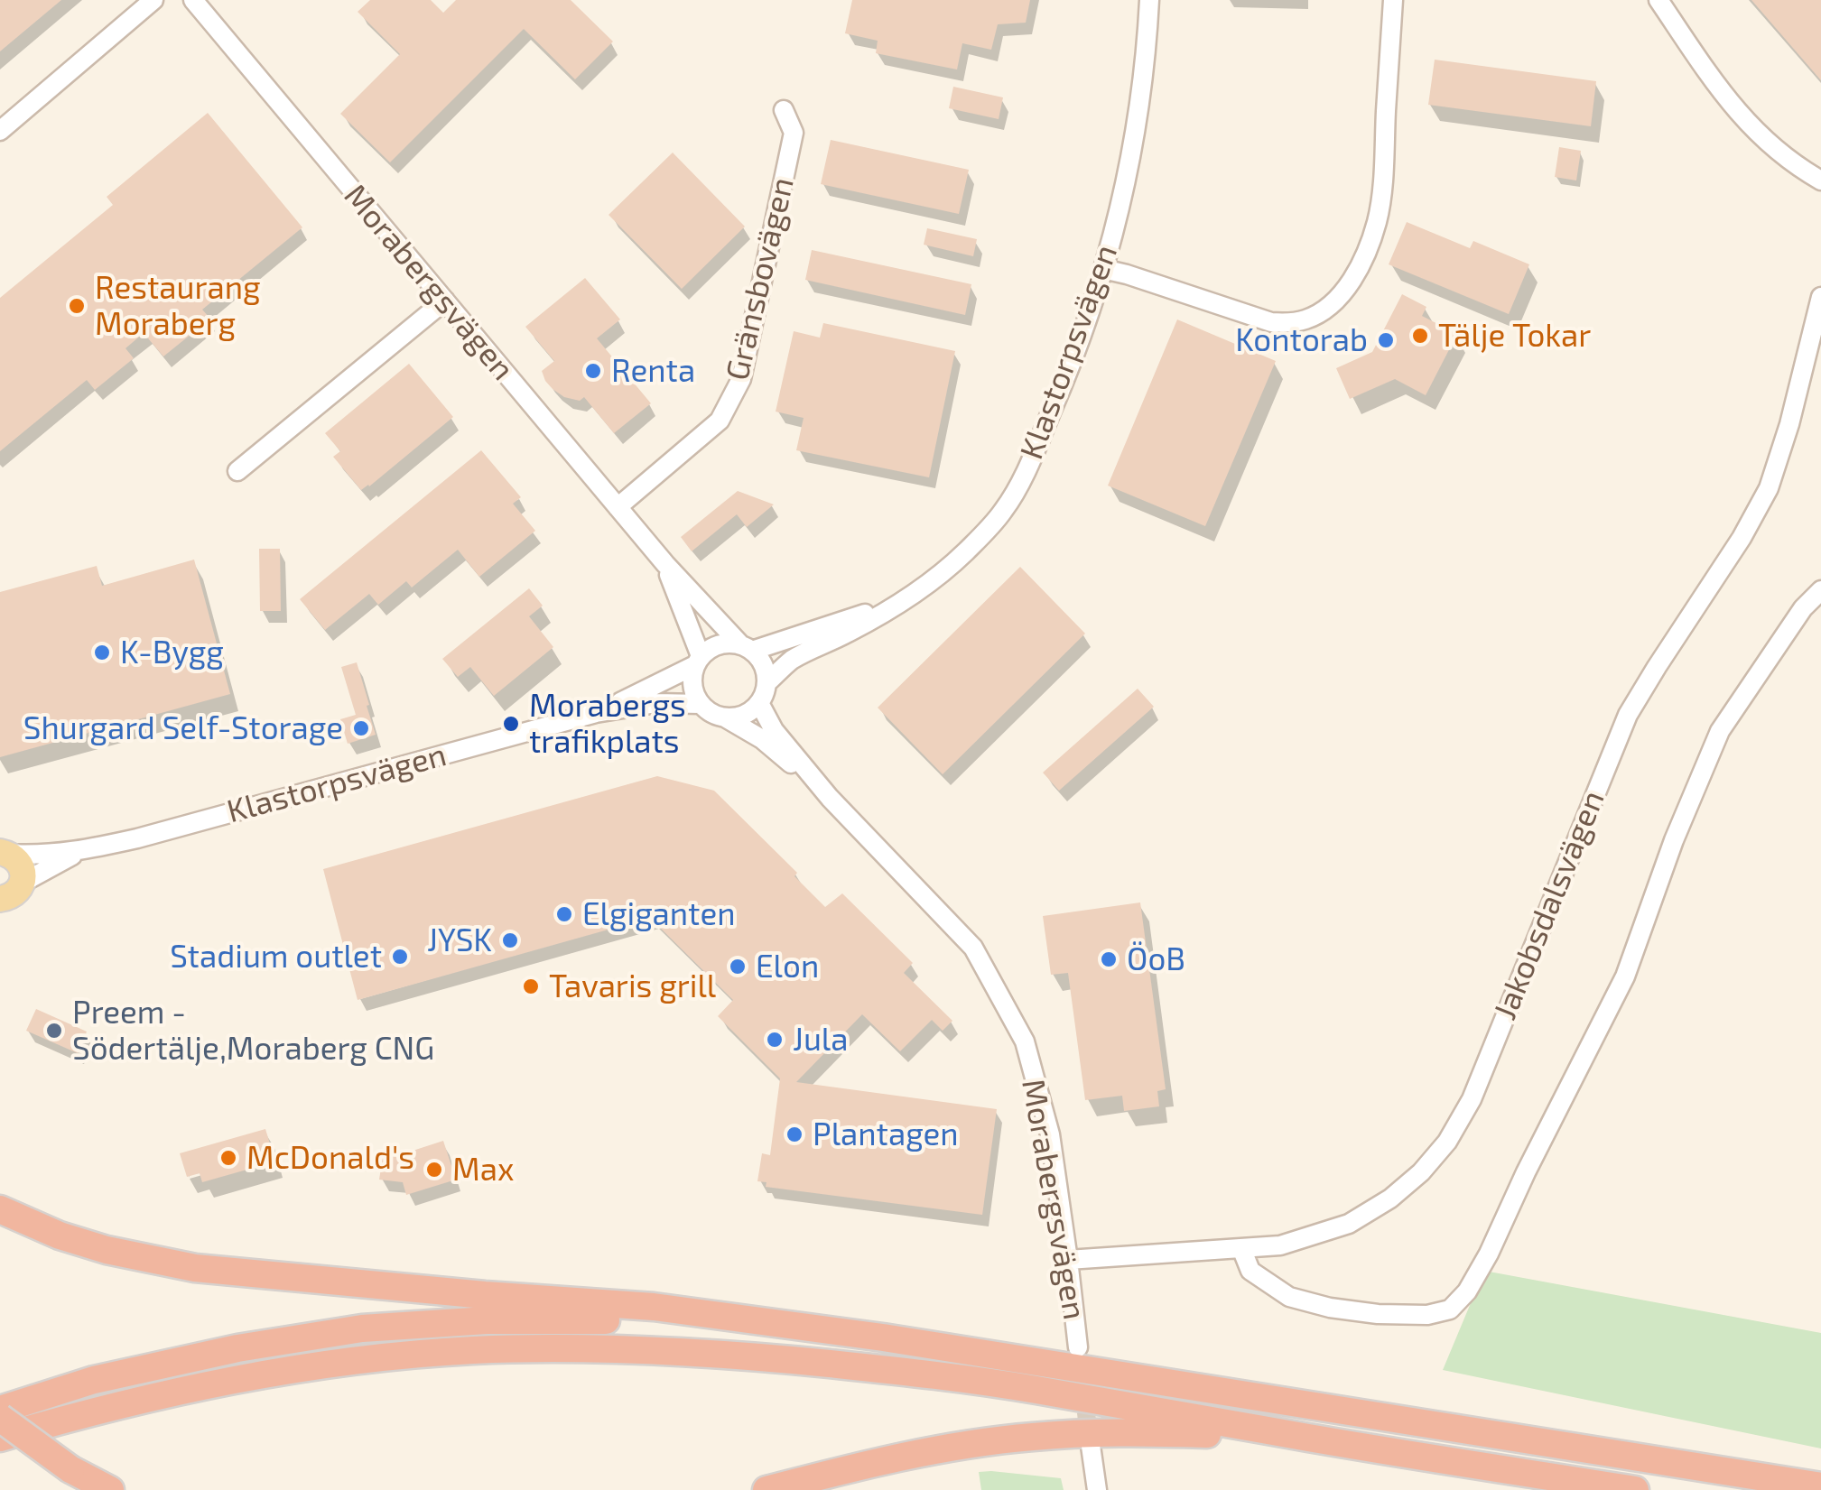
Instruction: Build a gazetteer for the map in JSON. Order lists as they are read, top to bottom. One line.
{"streets":{"street":["Gränsbovägen","Morabergsvägen","Klastorpsvägen","Jakobsdalsvägen"]},"crossings":[["Gränsbovägen","Morabergsvägen"],["Morabergsvägen","Klastorpsvägen"],["Morabergsvägen","Jakobsdalsvägen"]],"places":["Restaurang Moraberg","Tälje Tokar","Kontorab","Renta","K-Bygg","Morabergs trafikplats","Shurgard Self-Storage","Elgiganten","JYSK","Stadium outlet","ÖoB","Elon","Tavaris grill","Preem - Södertälje,Moraberg CNG","Jula","Plantagen","McDonald's","Max"]}
